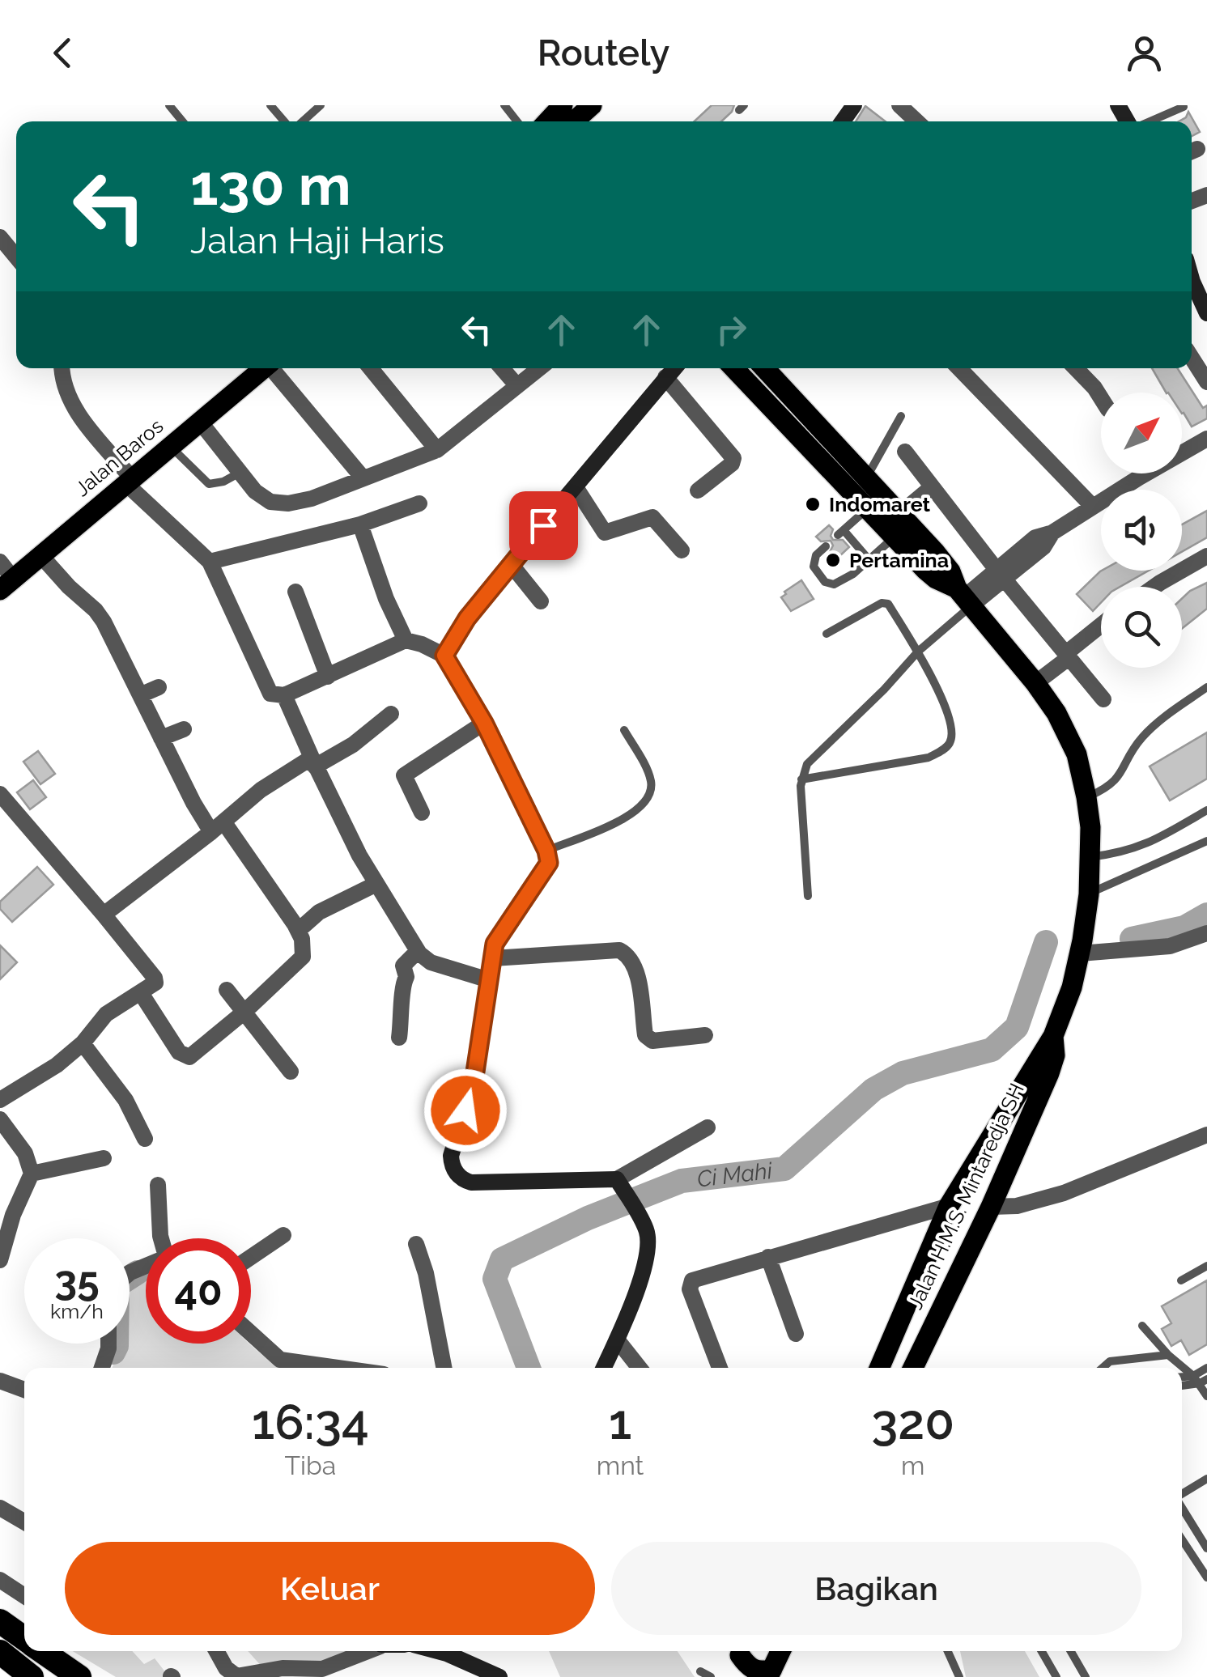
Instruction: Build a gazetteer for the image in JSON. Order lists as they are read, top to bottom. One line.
{"streets":{"main road":["Jalan Baros","Jalan H.M.S. Mintaredja SH"]},"water":["Ci Mahi"],"places":["Indomaret","Pertamina"],"north":"top right","page":{"header":"Routely","turn":["130 m","Jalan Haji Haris"],"speed":"35 km/h","limit":"40","eta":["16:34","Tiba","1","mnt","320","m"],"buttons":["Keluar","Bagikan"]}}
